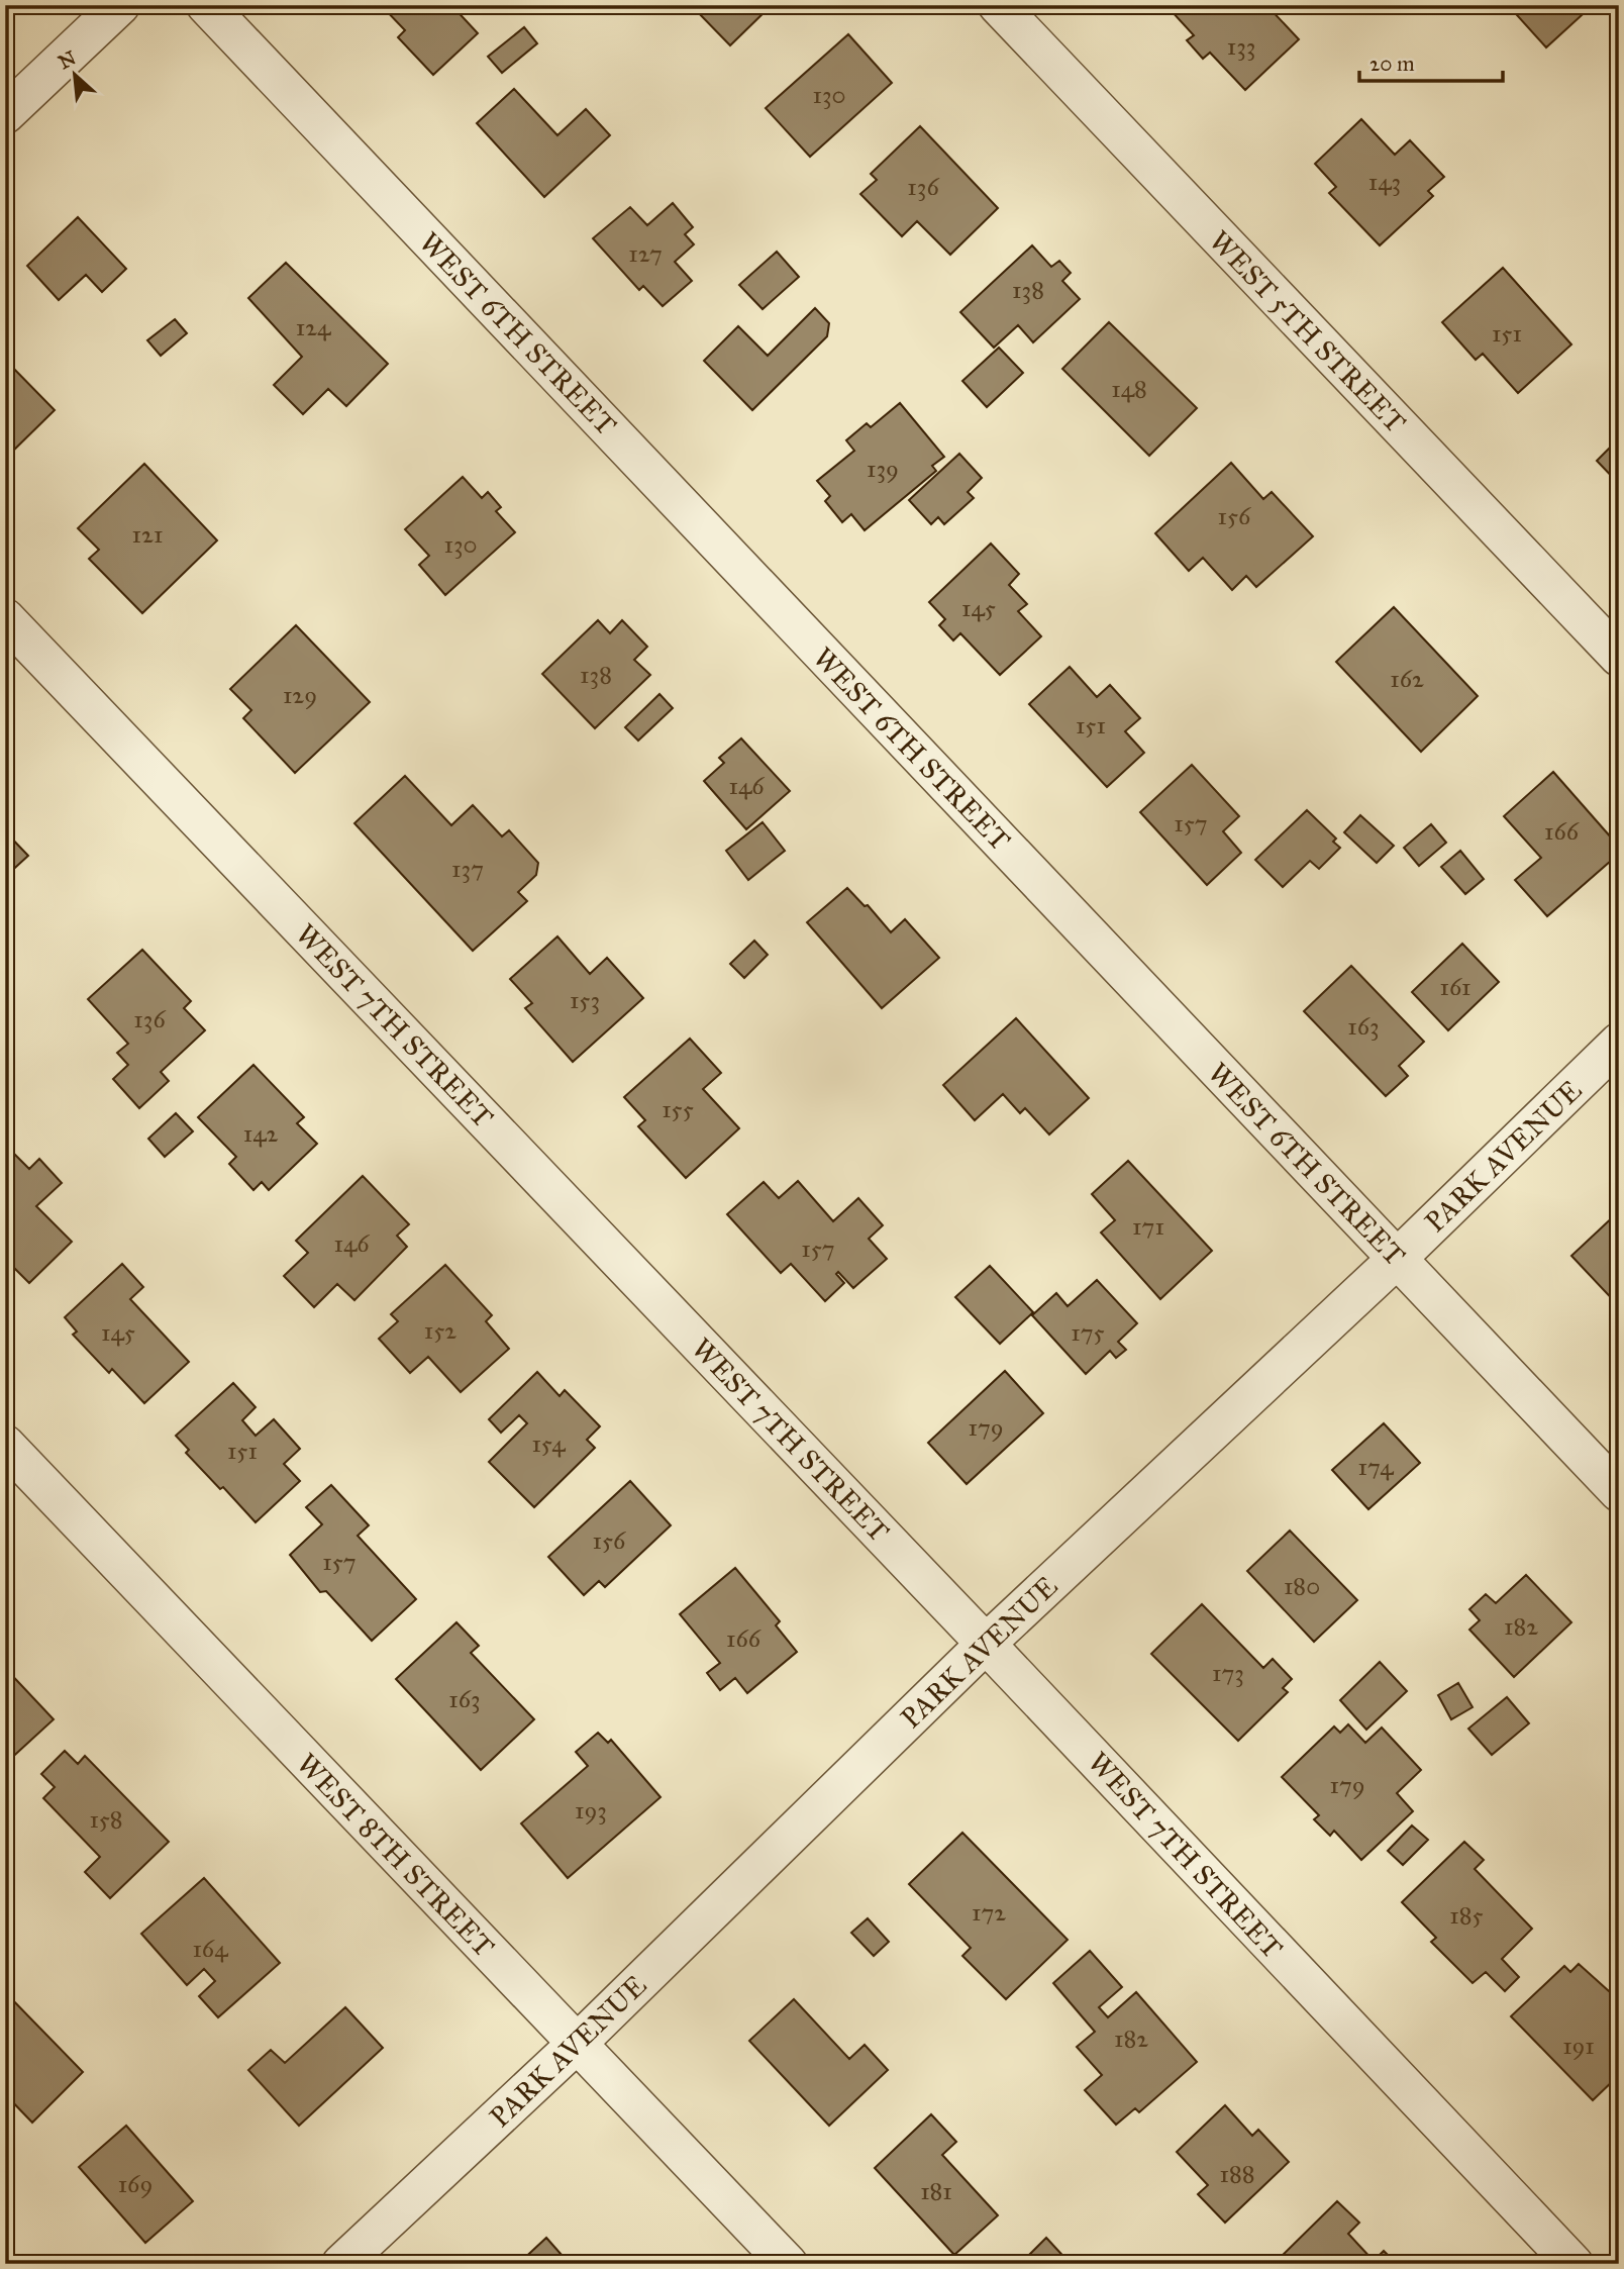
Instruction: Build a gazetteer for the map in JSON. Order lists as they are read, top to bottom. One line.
{"streets":{"street":["WEST 5TH STREET","WEST 6TH STREET","WEST 7TH STREET","PARK AVENUE","WEST 8TH STREET"]},"crossings":[["WEST 6TH STREET","PARK AVENUE"],["WEST 7TH STREET","PARK AVENUE"],["PARK AVENUE","WEST 8TH STREET"]],"house_numbers":["133","130","143","136","127","138","124","151","148","139","156","121","130","145","138","162","129","151","146","157","166","137","161","153","136","163","155","142","171","146","157","152","145","175","179","154","151","174","156","157","180","182","166","173","163","179","193","158","172","185","164","182","191","188","169","181"],"scale_bar":"20 m","north":"top left"}
